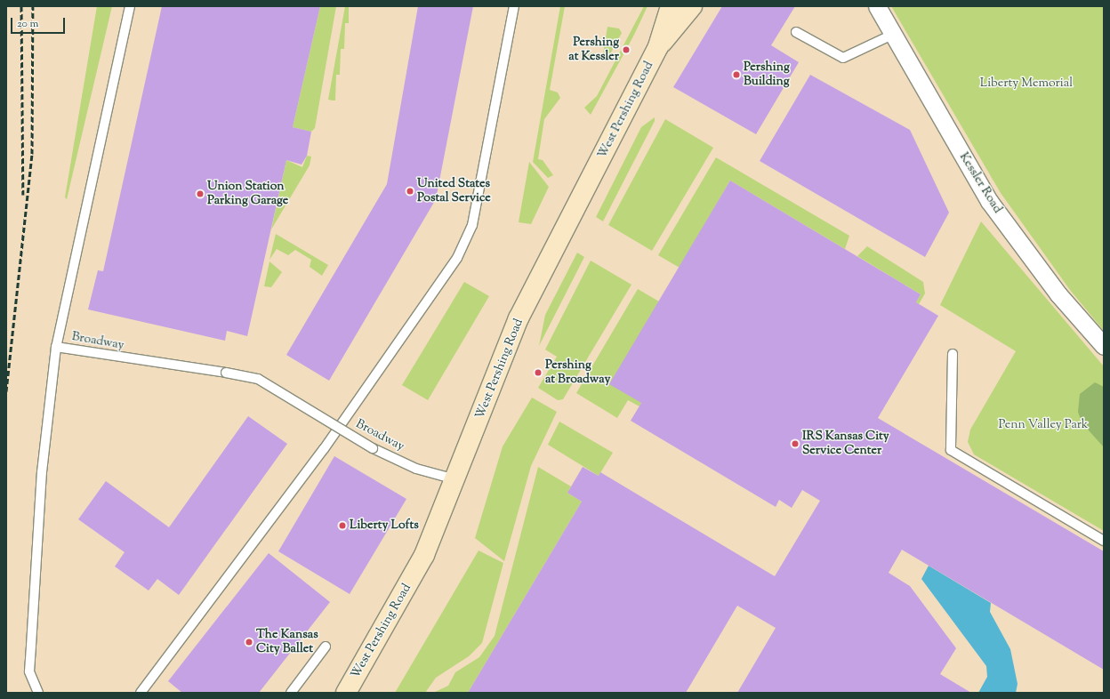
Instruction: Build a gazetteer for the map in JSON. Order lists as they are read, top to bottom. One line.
{"streets":{"main road":["West Pershing Road"],"street":["Kessler Road"],"lane":["Broadway"]},"crossings":[["West Pershing Road","Broadway"]],"parks":["Liberty Memorial","Penn Valley Park"],"places":["Pershing at Kessler","Pershing Building","United States Postal Service","Union Station Parking Garage","Pershing at Broadway","IRS Kansas City Service Center","Liberty Lofts","The Kansas City Ballet"],"scale_bar":"20 m"}
